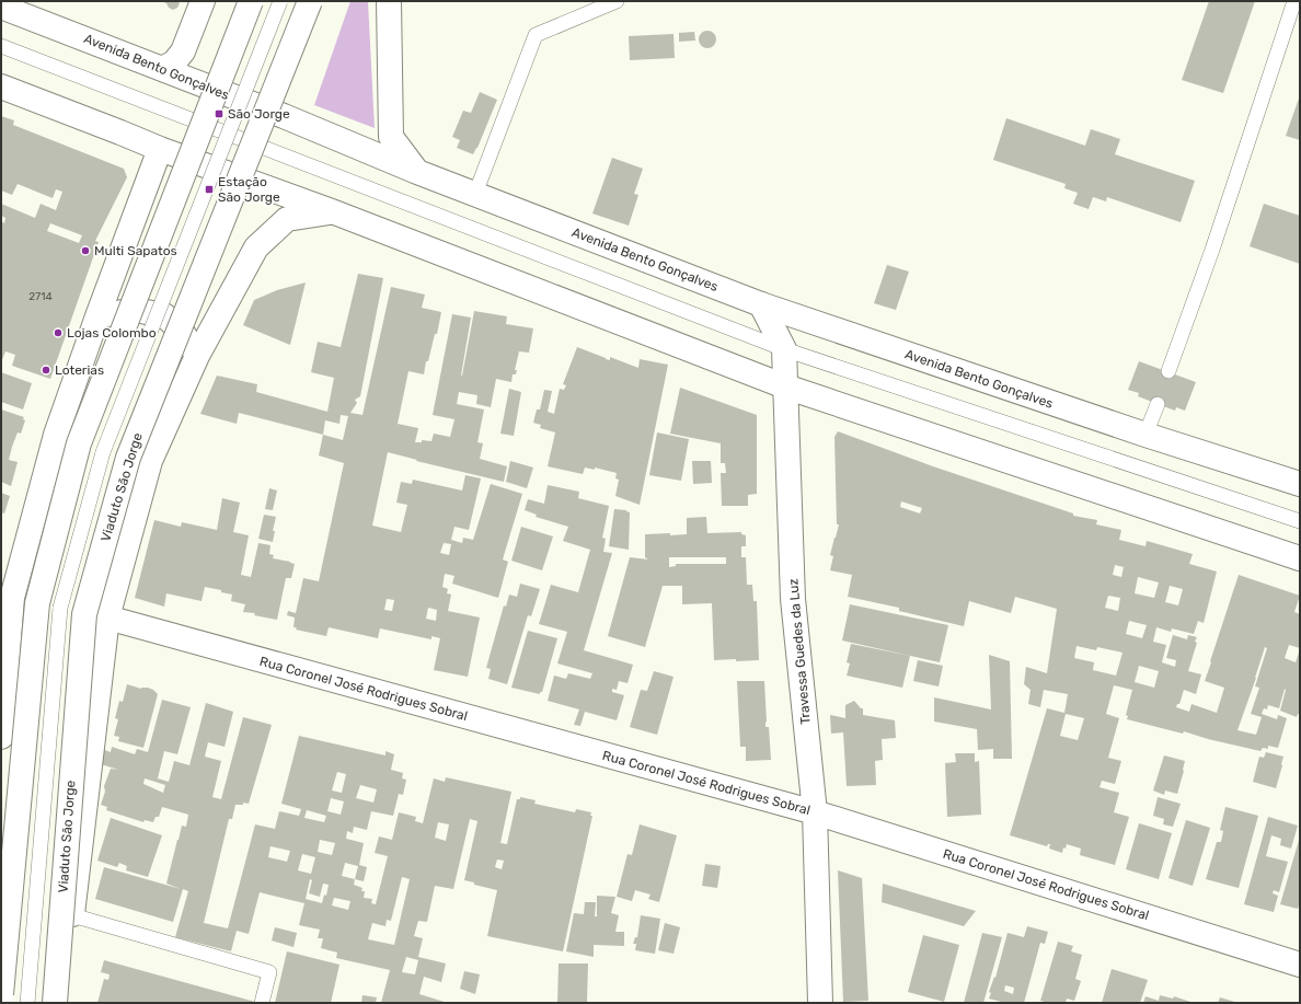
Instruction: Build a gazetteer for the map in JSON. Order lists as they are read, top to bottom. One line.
{"streets":{"main road":["Avenida Bento Gonçalves","Viaduto São Jorge","Travessa Guedes da Luz","Rua Coronel José Rodrigues Sobral"]},"crossings":[["Avenida Bento Gonçalves","Travessa Guedes da Luz"],["Travessa Guedes da Luz","Rua Coronel José Rodrigues Sobral"]],"places":{"transit":["São Jorge","Estação São Jorge"],"other":["Multi Sapatos","Lojas Colombo","Loterias"]},"house_numbers":["2714"]}
